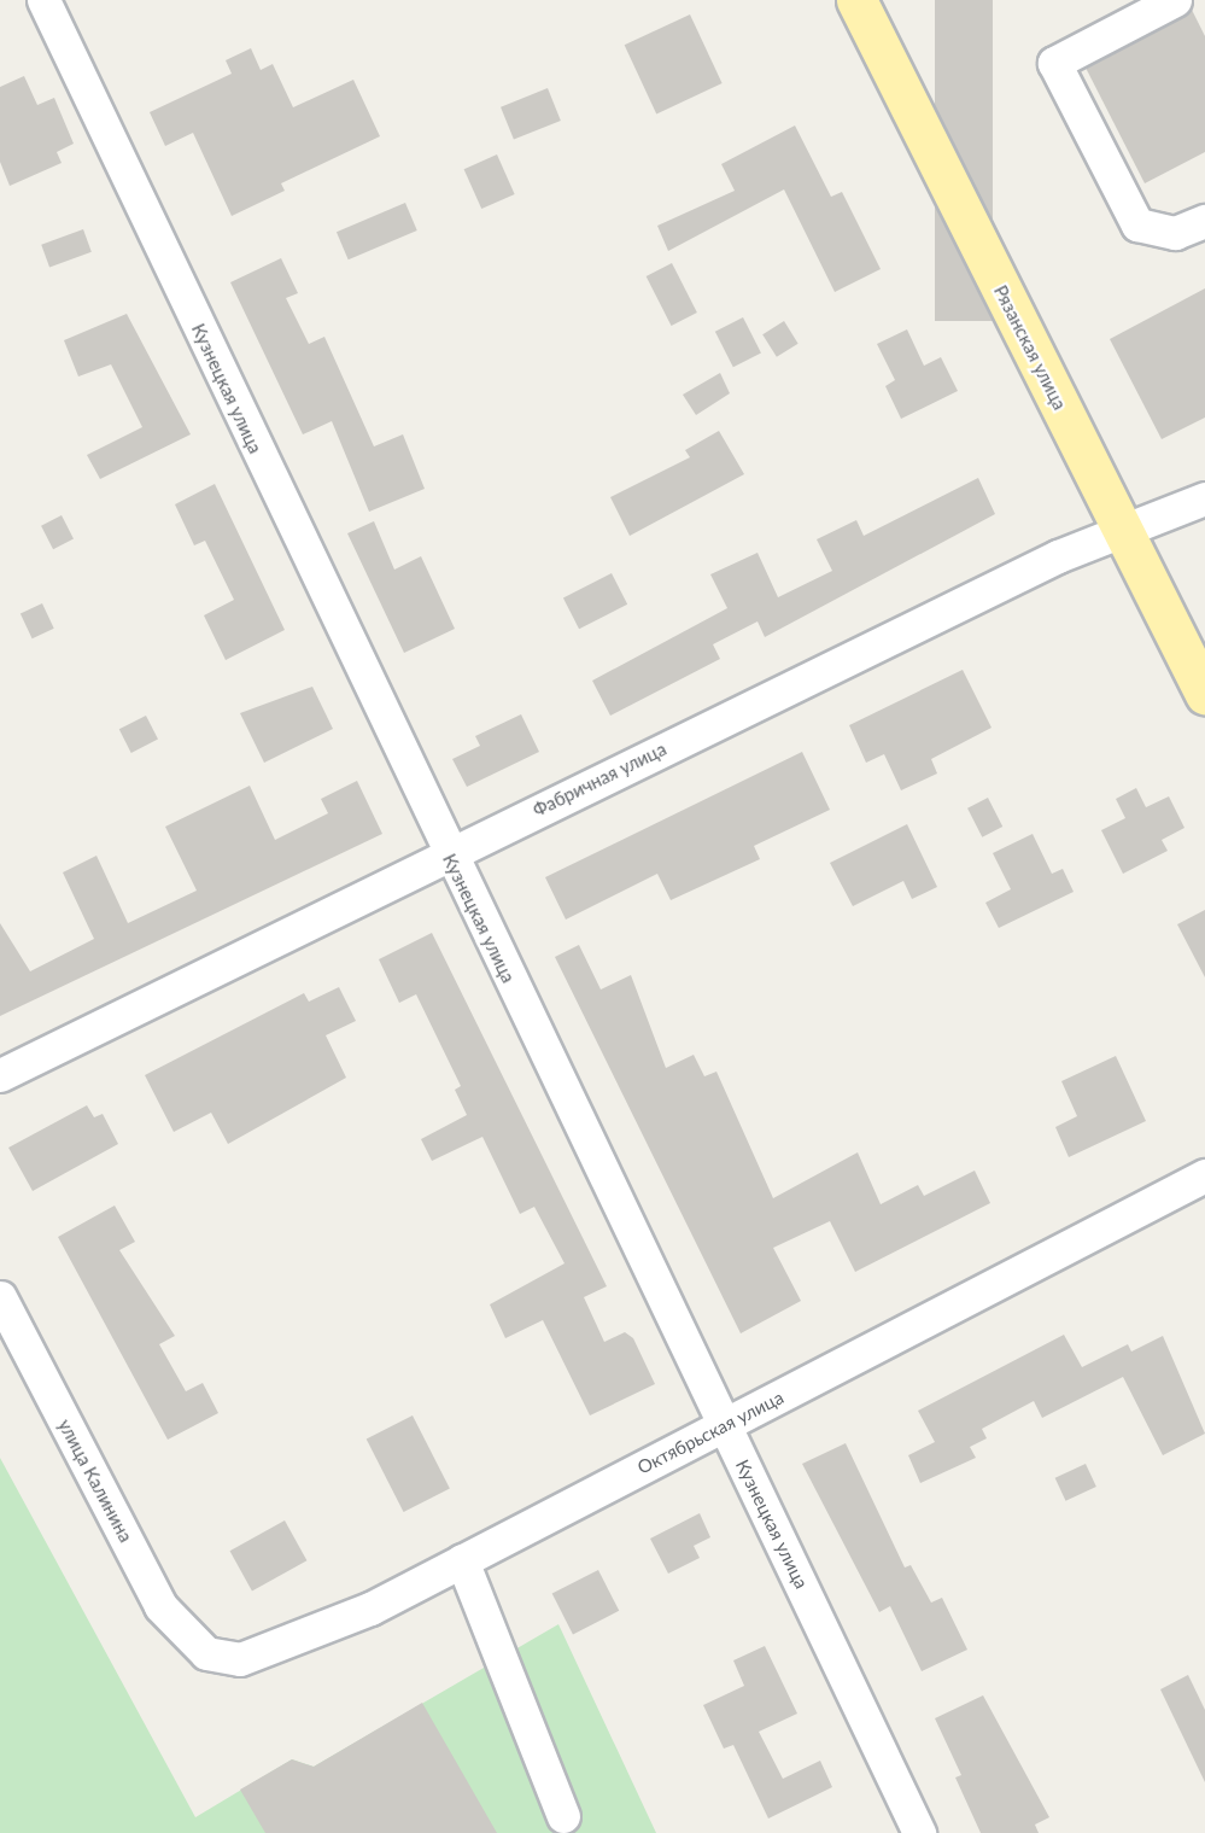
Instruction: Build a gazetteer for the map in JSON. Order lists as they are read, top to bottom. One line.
{"streets":{"main road":["Рязанская улица"],"street":["Кузнецкая улица","Фабричная улица","Октябрьская улица","улица Калинина"]},"crossings":[["Рязанская улица","Фабричная улица"],["Кузнецкая улица","Фабричная улица"],["Кузнецкая улица","Октябрьская улица"],["Октябрьская улица","улица Калинина"]]}
